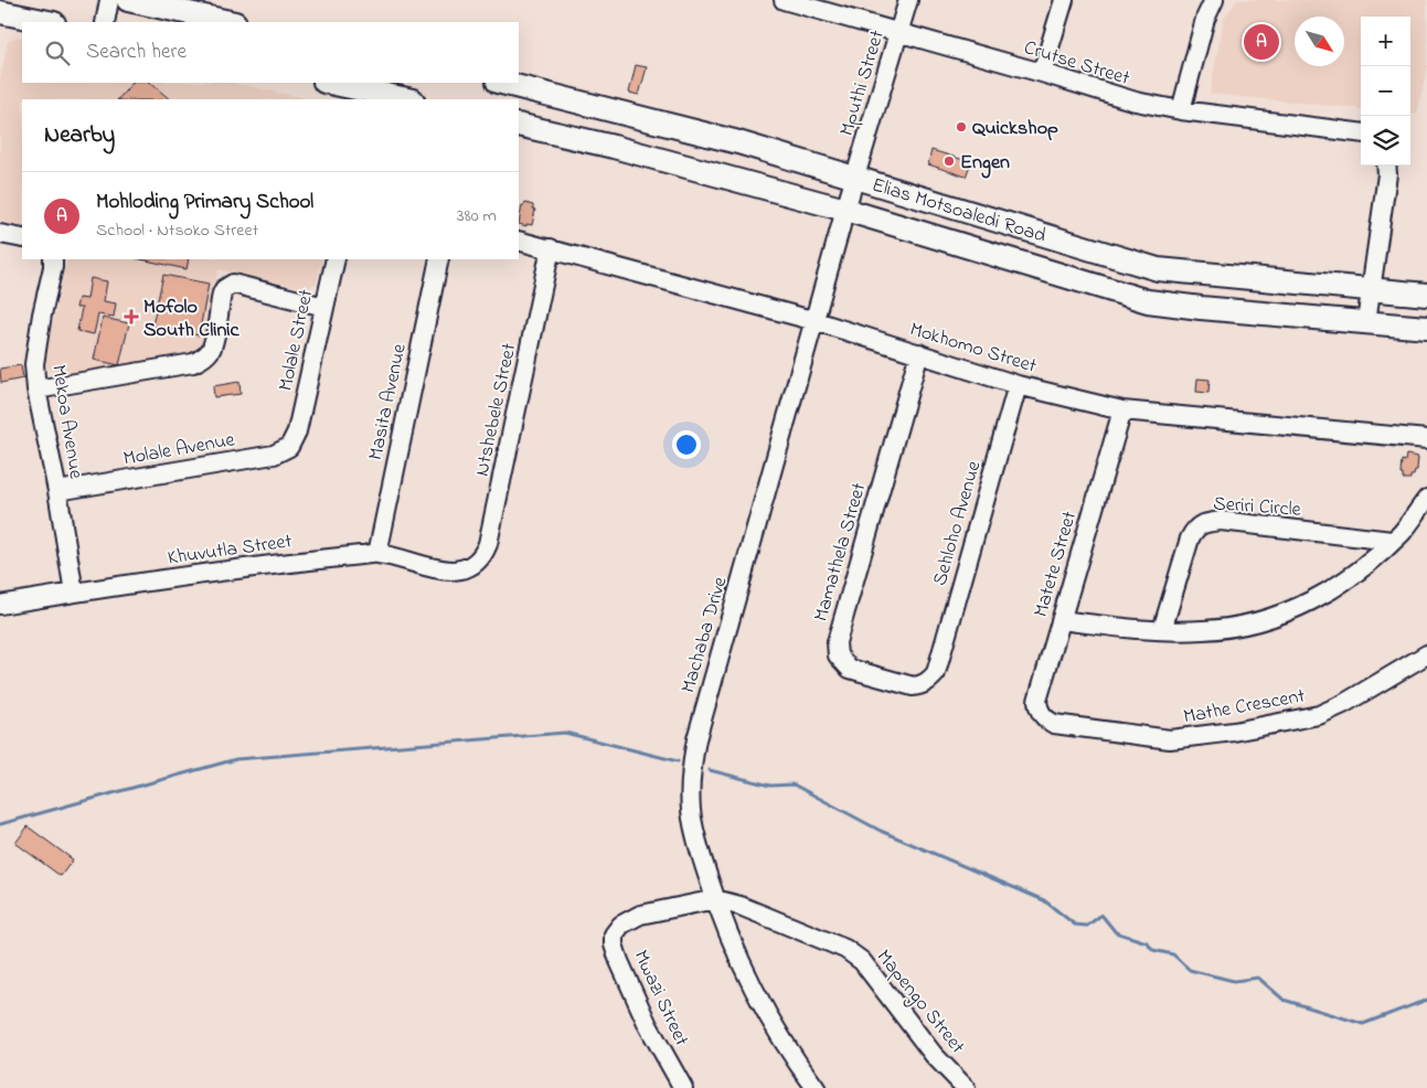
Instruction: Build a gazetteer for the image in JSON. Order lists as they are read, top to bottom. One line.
{"streets":{"main road":["Elias Motsoaledi Road"],"street":["Crutse Street","Mputhi Street","Molale Street","Mokhomo Street","Masita Avenue","Ntshebele Street","Mekoa Avenue","Molale Avenue","Seriri Circle","Sehloho Avenue","Khuvutla Street","Mamathela Street","Matete Street","Machaba Drive","Mathe Crescent","Mwazi Street","Mapengo Street"]},"crossings":[["Crutse Street","Mputhi Street"],["Mputhi Street","Elias Motsoaledi Road"],["Mputhi Street","Machaba Drive"],["Elias Motsoaledi Road","Machaba Drive"],["Molale Street","Molale Avenue"],["Mokhomo Street","Ntshebele Street"],["Mokhomo Street","Sehloho Avenue"],["Mokhomo Street","Mamathela Street"],["Mokhomo Street","Matete Street"],["Mokhomo Street","Machaba Drive"],["Masita Avenue","Khuvutla Street"],["Ntshebele Street","Khuvutla Street"],["Mekoa Avenue","Molale Avenue"],["Mekoa Avenue","Khuvutla Street"],["Sehloho Avenue","Mamathela Street"],["Matete Street","Mathe Crescent"],["Machaba Drive","Mwazi Street"],["Machaba Drive","Mapengo Street"],["Mwazi Street","Mapengo Street"]],"places":{"other":["Quickshop","Engen"],"health":["Mofolo South Clinic"]},"north":"bottom right","page":{"map_buttons":["+","−"],"pins":"A","search":"Search here","heading":"Nearby","list":[{"mark":"A","name":"Mohloding Primary School","note":"School · Ntsoko Street","value":"380 m"}]}}
